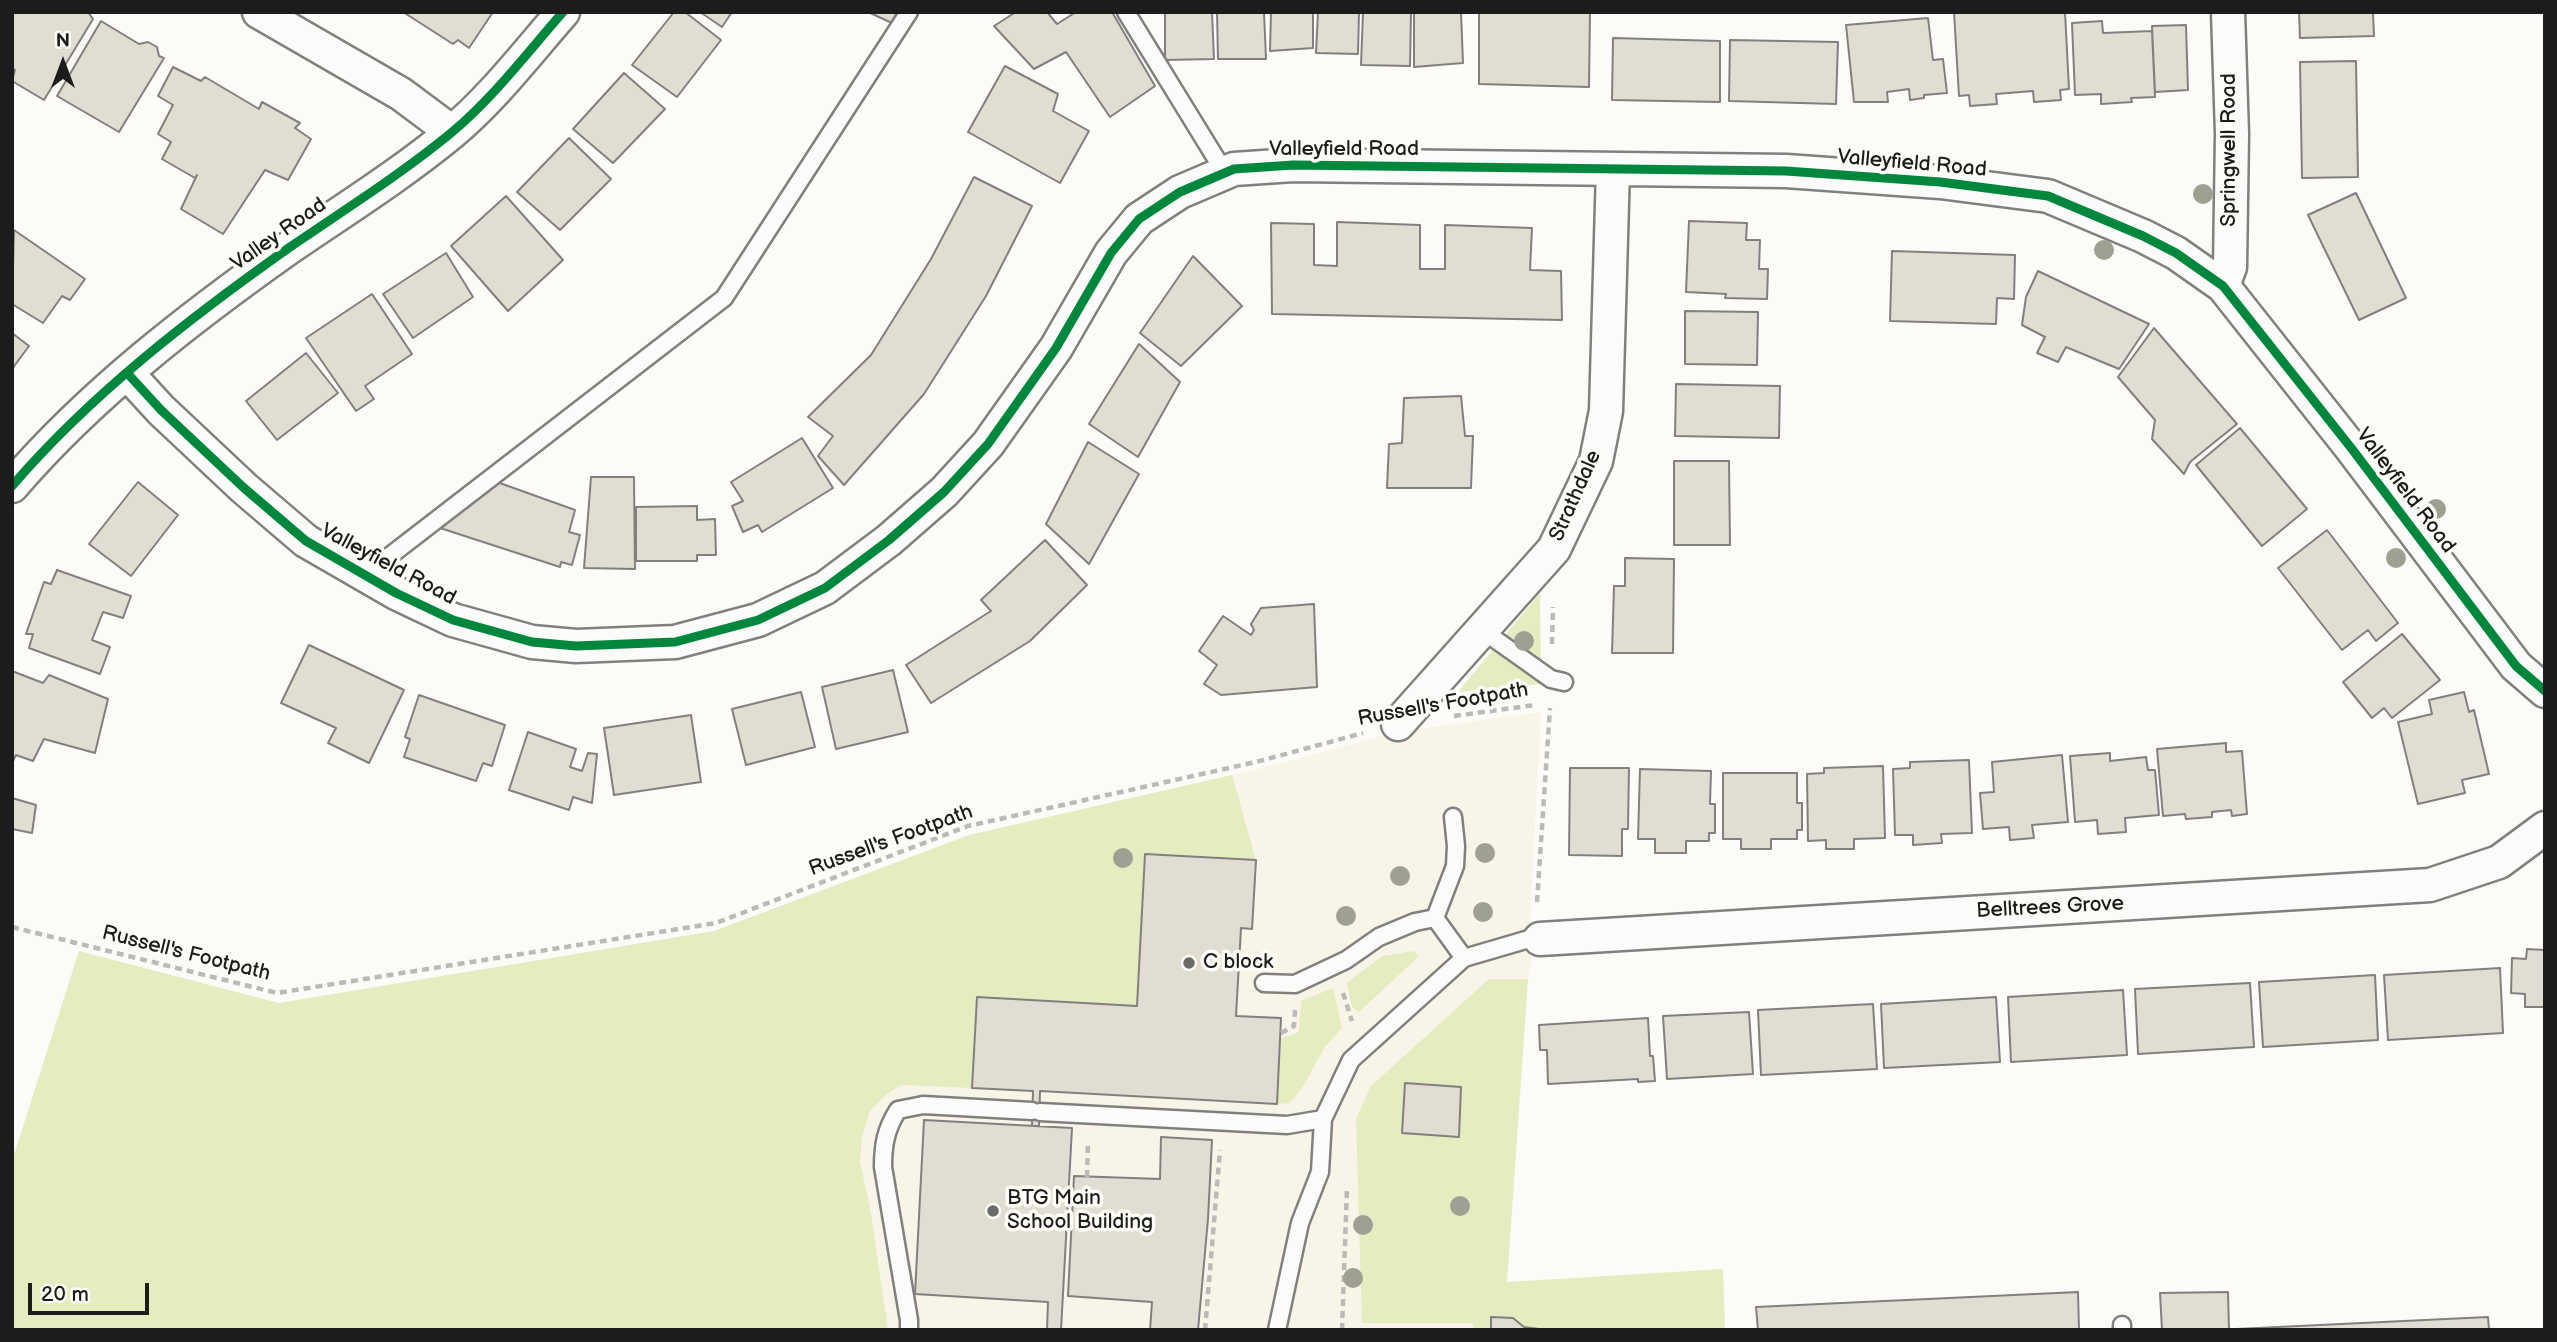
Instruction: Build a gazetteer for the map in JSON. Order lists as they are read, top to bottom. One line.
{"streets":{"street":["Valleyfield Road","Springwell Road","Valley Road","Strathdale","Belltrees Grove"],"path":["Russell's Footpath"]},"crossings":[["Valleyfield Road","Springwell Road"],["Valleyfield Road","Valley Road"],["Valleyfield Road","Strathdale"],["Strathdale","Russell's Footpath"],["Russell's Footpath","Belltrees Grove"]],"places":["C block","BTG Main School Building"],"scale_bar":"20 m","north":"top"}
